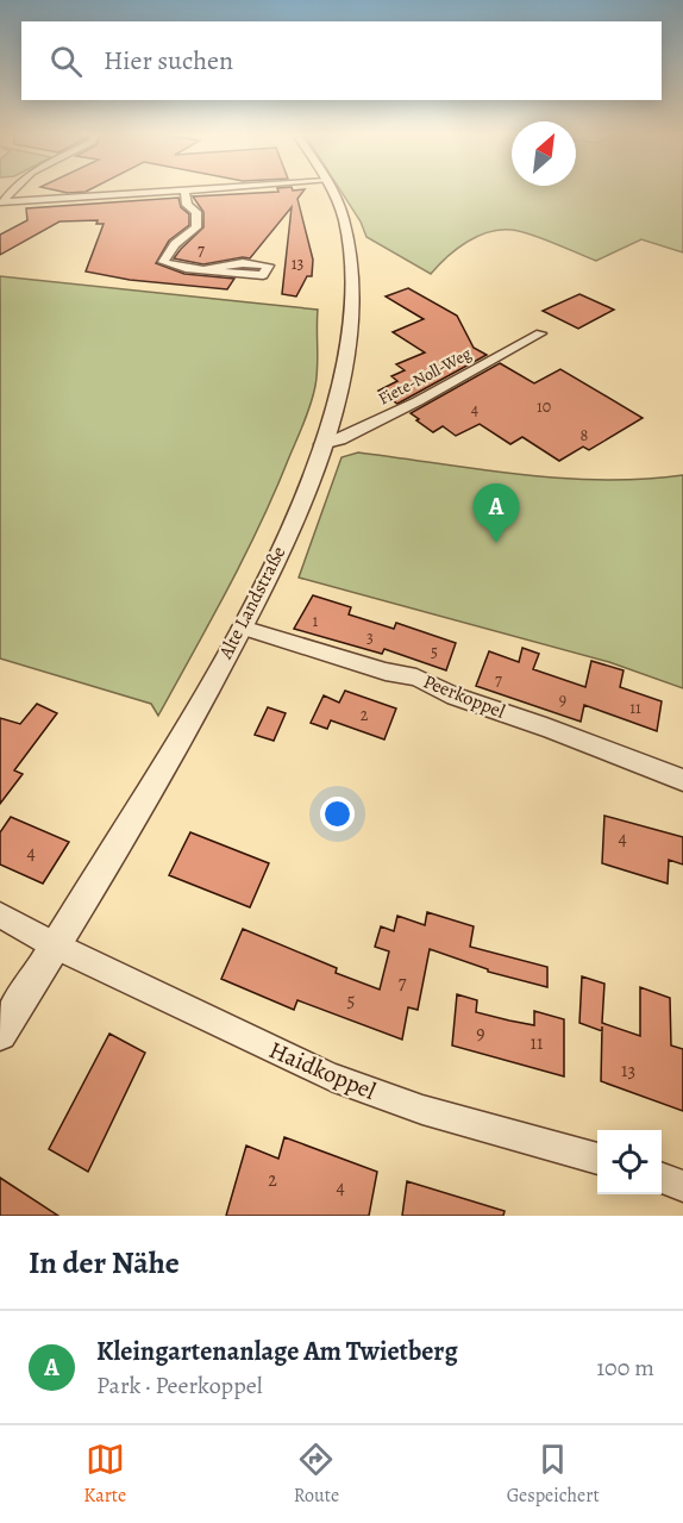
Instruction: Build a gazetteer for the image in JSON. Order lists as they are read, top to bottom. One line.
{"streets":{"street":["Fiete-Noll-Weg","Alte Landstraße","Peerkoppel","Haidkoppel"]},"crossings":[["Fiete-Noll-Weg","Alte Landstraße"],["Alte Landstraße","Peerkoppel"],["Alte Landstraße","Haidkoppel"]],"house_numbers":["7","13","10","4","8","1","3","5","7","9","11","2","4","4","7","5","9","11","13","2","4"],"north":"top right","page":{"search":"Hier suchen","pins":"A","heading":"In der Nähe","list":[{"mark":"A","name":"Kleingartenanlage Am Twietberg","note":"Park · Peerkoppel","value":"100 m"}],"nav":["Karte","Route","Gespeichert"]}}
